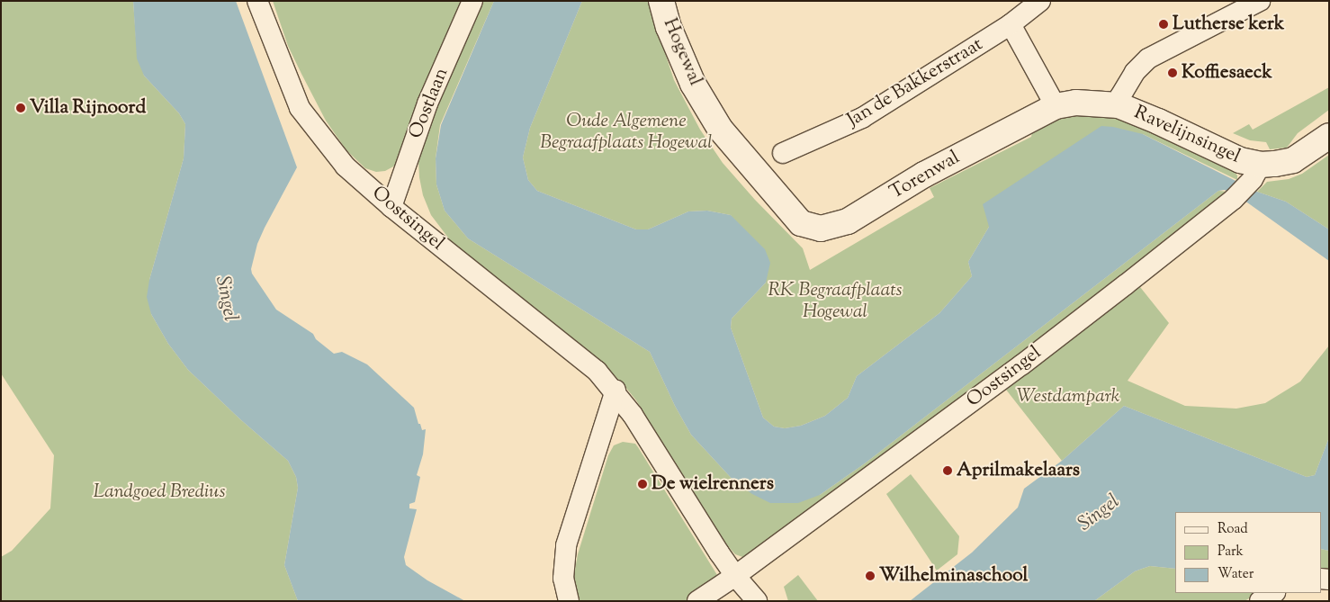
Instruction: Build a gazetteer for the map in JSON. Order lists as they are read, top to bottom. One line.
{"streets":{"street":["Hogewal","Jan de Bakkerstraat","Oostlaan","Ravelijnsingel","Torenwal","Oostsingel"]},"crossings":[["Hogewal","Torenwal"],["Oostlaan","Oostsingel"],["Ravelijnsingel","Torenwal"],["Ravelijnsingel","Oostsingel"]],"water":["Singel"],"parks":["Oude Algemene Begraafplaats Hogewal","RK Begraafplaats Hogewal","Westdampark","Landgoed Bredius"],"places":["Lutherse kerk","Koffiesaeck","Villa Rijnoord","Aprilmakelaars","De wielrenners","Wilhelminaschool"],"legend":["Road","Park","Water"]}
